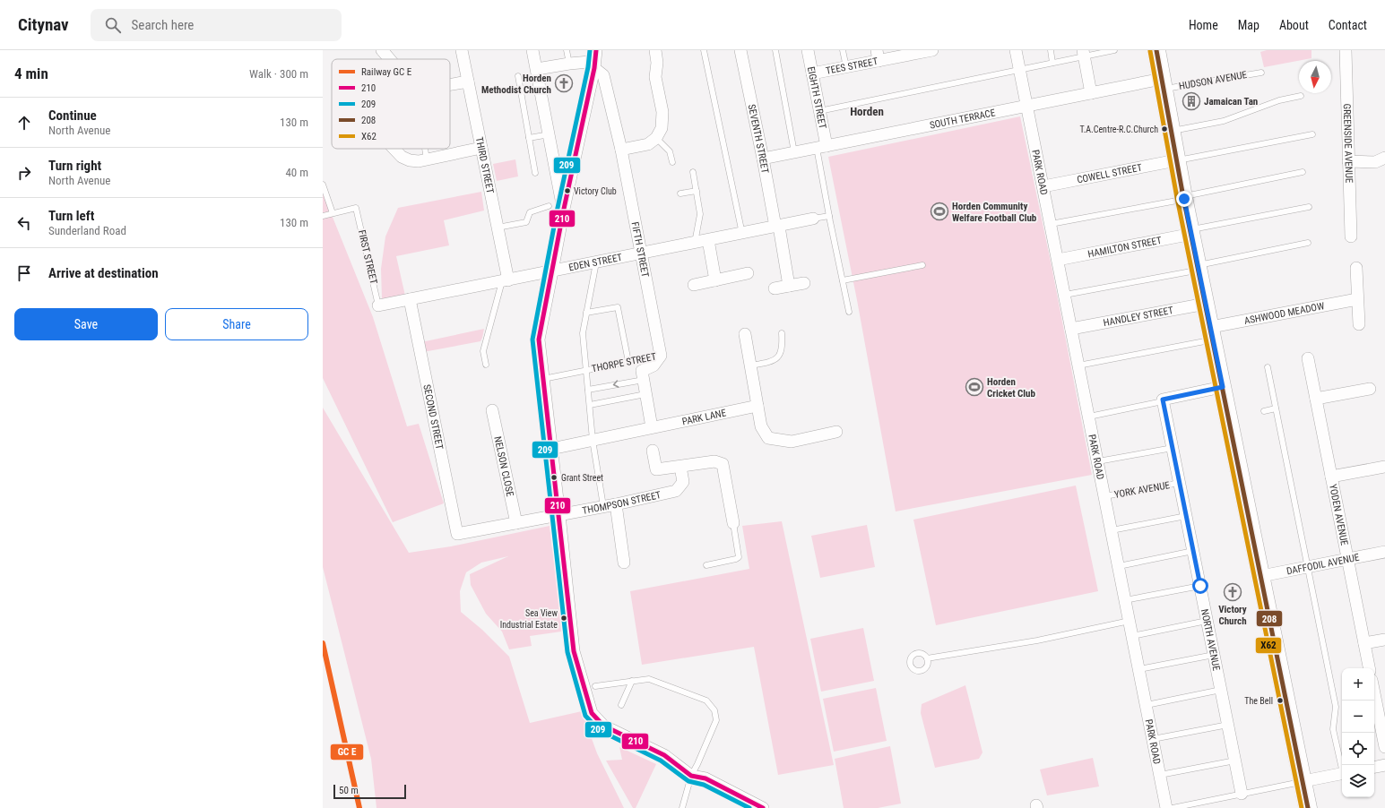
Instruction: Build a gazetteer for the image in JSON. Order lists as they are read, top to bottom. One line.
{"streets":{"street":["TEES STREET","EIGHTH STREET","SOUTH TERRACE","SEVENTH STREET","GREENSIDE AVENUE","THIRD STREET","PARK ROAD","COWELL STREET","HAMILTON STREET","FIFTH STREET","EDEN STREET","ASHWOOD MEADOW","HANDLEY STREET","SECOND STREET","PARK LANE","NELSON CLOSE","THOMPSON STREET","YODEN AVENUE","DAFFODIL AVENUE","NORTH AVENUE"],"lane":["HUDSON AVENUE","FIRST STREET","THORPE STREET","YORK AVENUE"]},"crossings":[["TEES STREET","EIGHTH STREET"],["HUDSON AVENUE","SOUTH TERRACE"],["EIGHTH STREET","SOUTH TERRACE"],["SOUTH TERRACE","SEVENTH STREET"],["SOUTH TERRACE","PARK ROAD"],["SEVENTH STREET","EDEN STREET"],["THIRD STREET","EDEN STREET"],["PARK ROAD","COWELL STREET"],["PARK ROAD","HAMILTON STREET"],["PARK ROAD","HANDLEY STREET"],["PARK ROAD","YORK AVENUE"],["FIFTH STREET","EDEN STREET"],["FIFTH STREET","THORPE STREET"],["FIRST STREET","EDEN STREET"],["EDEN STREET","SECOND STREET"],["SECOND STREET","THOMPSON STREET"],["NELSON CLOSE","THOMPSON STREET"],["YORK AVENUE","NORTH AVENUE"],["YODEN AVENUE","DAFFODIL AVENUE"]],"districts":["Horden"],"places":{"church":["Horden Methodist Church","Victory Church"],"building":["Jamaican Tan"],"other":["T.A.Centre-R.C.Church","Victory Club","Grant Street","Sea View Industrial Estate","The Bell"],"sports":["Horden Community Welfare Football Club","Horden Cricket Club"]},"lines":["transit line 210","transit line 209","transit line 208","transit line X62"],"legend":["Railway GC E","210","209","208","X62"],"scale_bar":"50 m","north":"bottom","page":{"header":"Citynav","search":"Search here","nav":["Home","Map","About","Contact"],"heading":["4 min","Walk · 300 m"],"list":[["Continue","North Avenue","130 m"],["Turn right","North Avenue","40 m"],["Turn left","Sunderland Road","130 m"],"Arrive at destination"],"buttons":["Save","Share"],"map_buttons":["+","−"],"scale":"50 m"}}
